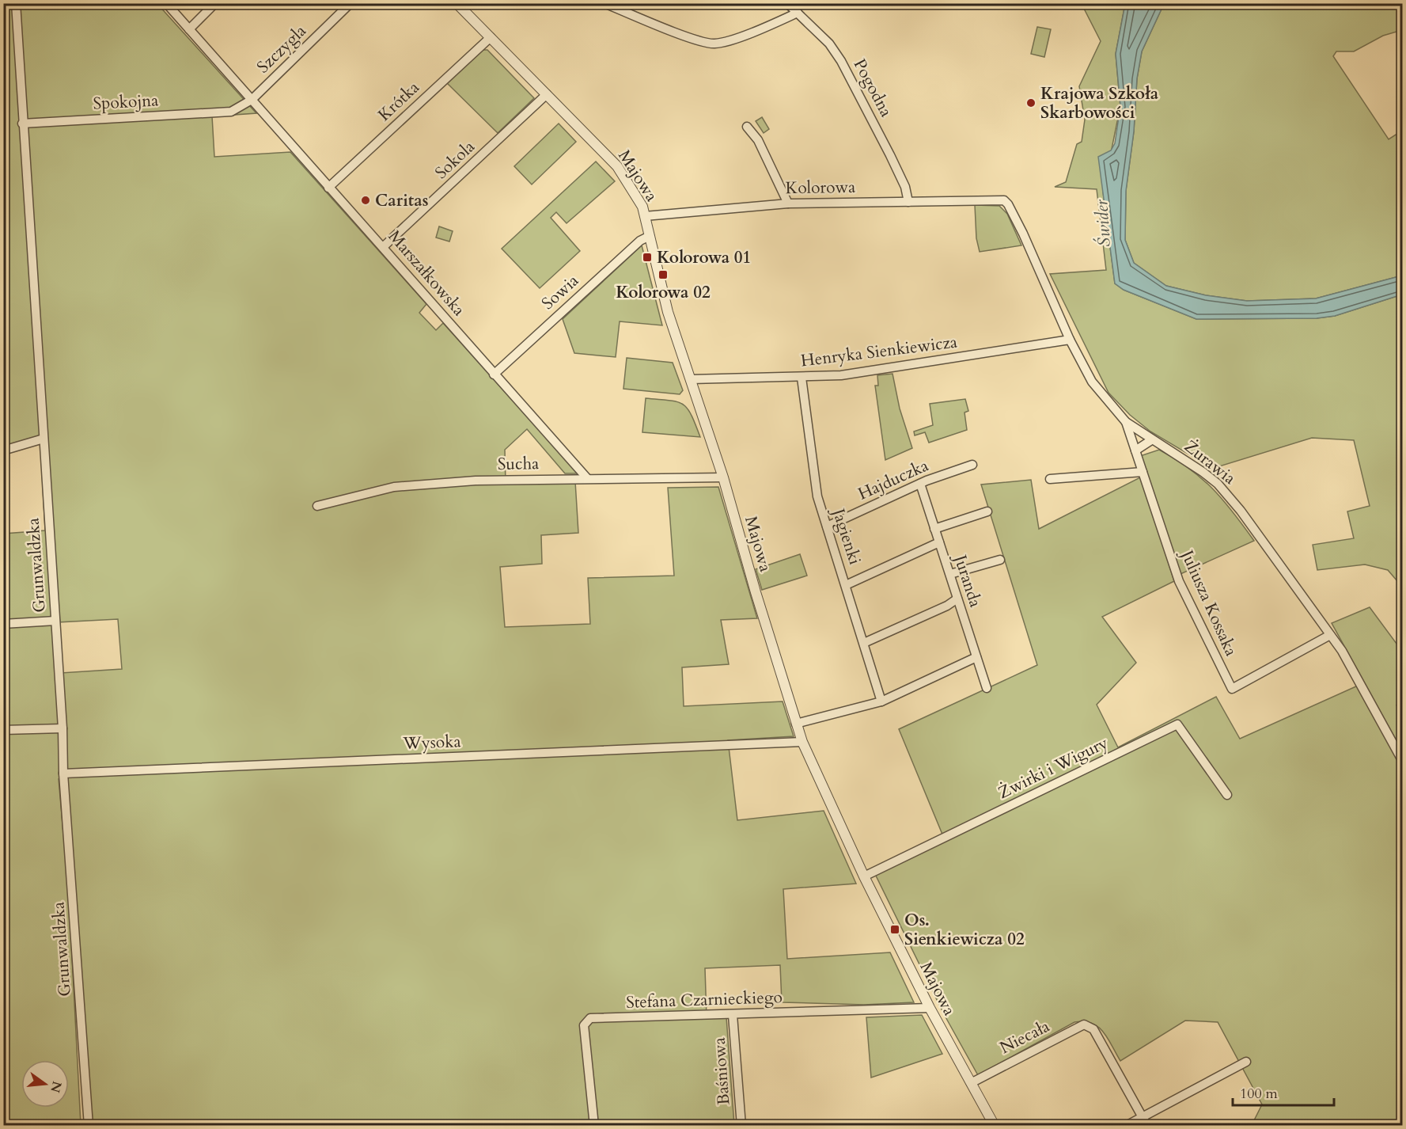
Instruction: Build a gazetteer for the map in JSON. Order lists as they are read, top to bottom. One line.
{"streets":{"street":["Szczygla","Pogodna","Krótka","Spokojna","Sokola","Majowa","Kolorowa","Marszałkowska","Sowia","Henryka Sienkiewicza","Żurawia","Sucha","Hajduczka","Jagienki","Grunwaldzka","Juranda","Juliusza Kossaka","Wysoka","Żwirki i Wigury","Stefana Czarnieckiego","Niecała","Baśniowa"]},"crossings":[["Szczygla","Spokojna"],["Szczygla","Marszałkowska"],["Pogodna","Kolorowa"],["Krótka","Majowa"],["Krótka","Marszałkowska"],["Spokojna","Grunwaldzka"],["Sokola","Majowa"],["Sokola","Marszałkowska"],["Majowa","Kolorowa"],["Majowa","Sowia"],["Majowa","Henryka Sienkiewicza"],["Majowa","Sucha"],["Majowa","Wysoka"],["Majowa","Żwirki i Wigury"],["Majowa","Stefana Czarnieckiego"],["Majowa","Niecała"],["Kolorowa","Żurawia"],["Marszałkowska","Sowia"],["Marszałkowska","Sucha"],["Henryka Sienkiewicza","Żurawia"],["Henryka Sienkiewicza","Jagienki"],["Żurawia","Juliusza Kossaka"],["Hajduczka","Jagienki"],["Hajduczka","Juranda"],["Grunwaldzka","Wysoka"],["Stefana Czarnieckiego","Baśniowa"]],"water":["Świder"],"places":{"other":["Krajowa Szkoła Skarbowości","Caritas"],"transit":["Kolorowa 01","Kolorowa 02","Os. Sienkiewicza 02"]},"scale_bar":"100 m","north":"right"}
